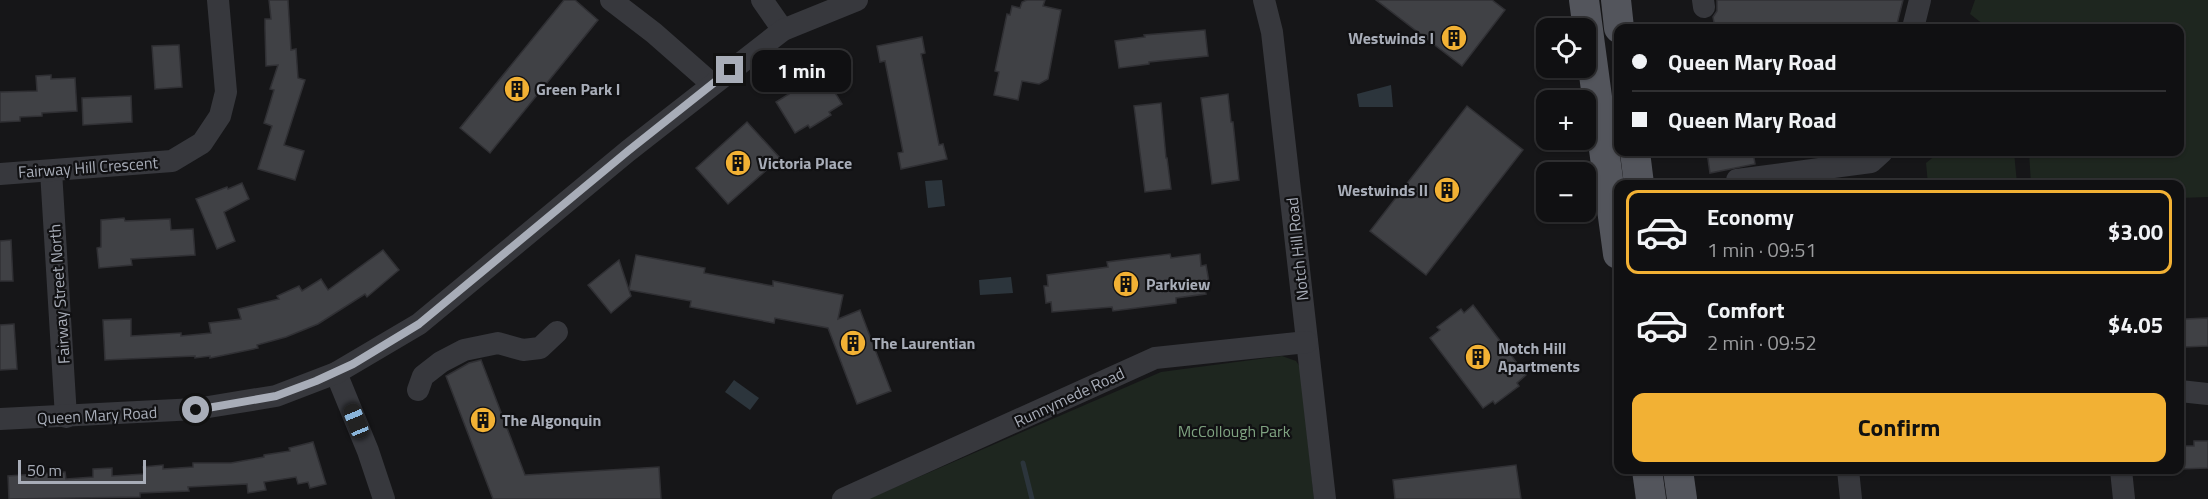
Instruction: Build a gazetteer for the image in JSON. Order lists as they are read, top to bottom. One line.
{"streets":{"street":["Fairway Hill Crescent","Notch Hill Road","Fairway Street North","Runnymede Road","Queen Mary Road"]},"crossings":[["Fairway Hill Crescent","Fairway Street North"],["Notch Hill Road","Runnymede Road"],["Fairway Street North","Queen Mary Road"]],"parks":["McCollough Park"],"places":{"building":["Westwinds I","Green Park I","Victoria Place","Westwinds II","Parkview","The Laurentian","Notch Hill Apartments","The Algonquin"]},"scale_bar":"50 m","page":{"map_buttons":["+","−"],"banner":["Queen Mary Road","Queen Mary Road"],"bubble":"1 min","list":[{"name":"Economy","note":"1 min · 09:51","value":"$3.00"},{"name":"Comfort","note":"2 min · 09:52","value":"$4.05"}],"buttons":"Confirm","scale":"50 m"}}
